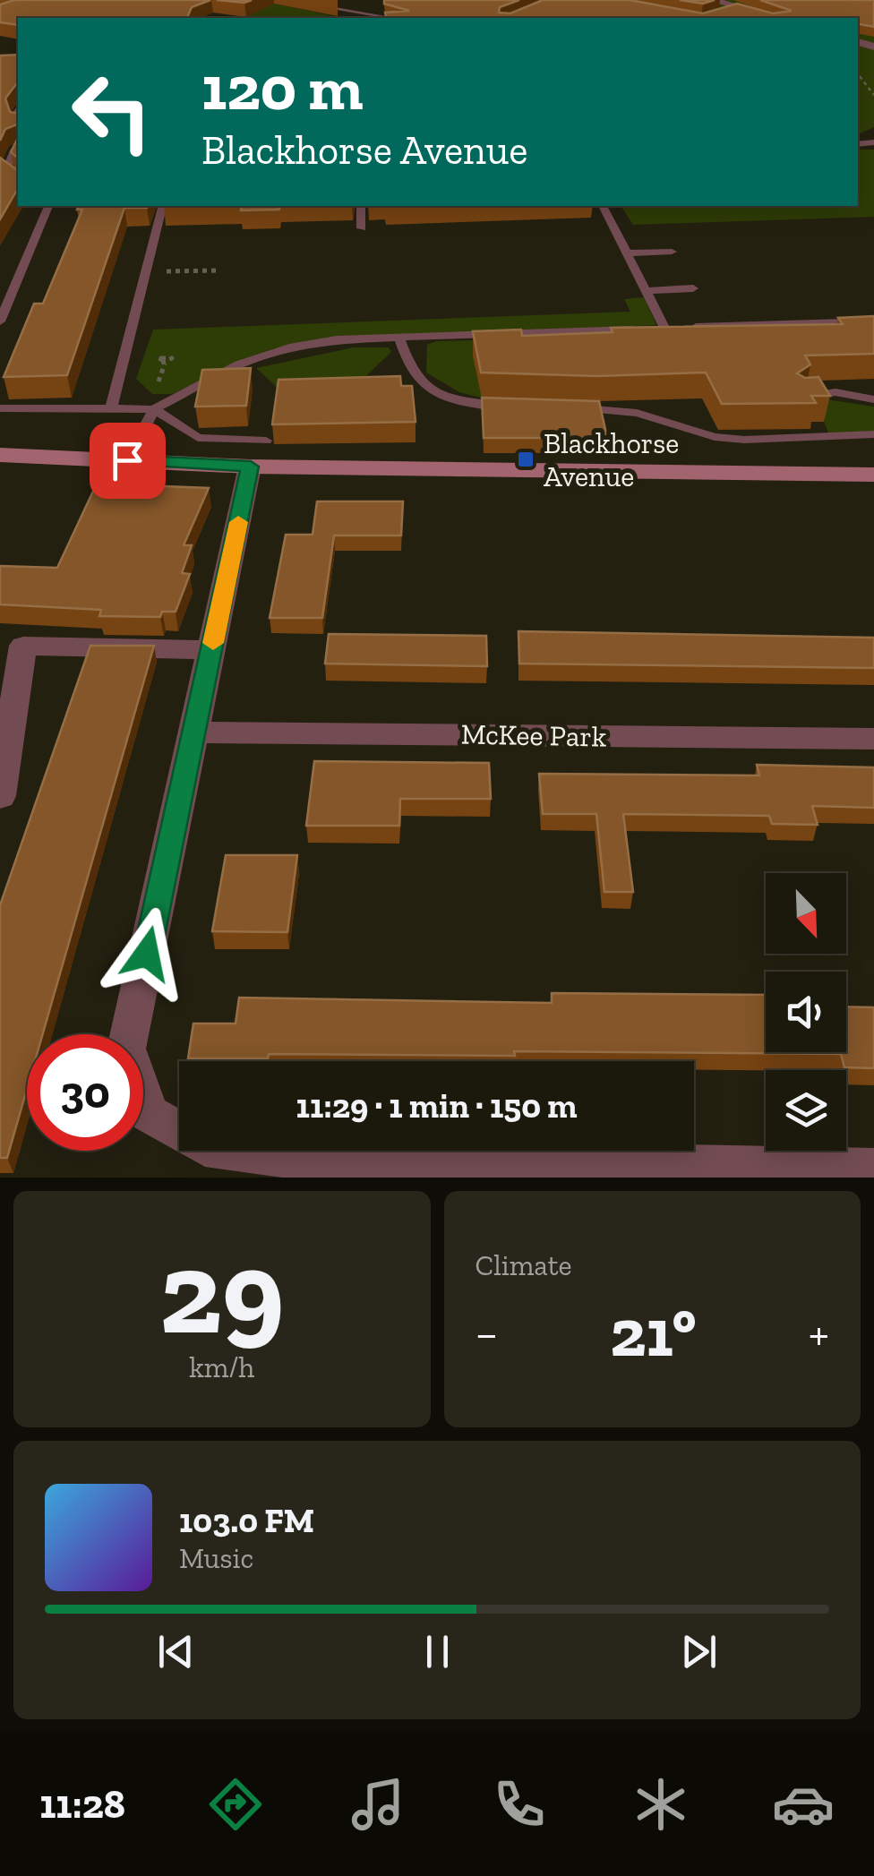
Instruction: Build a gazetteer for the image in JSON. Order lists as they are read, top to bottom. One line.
{"streets":{"street":["McKee Park"]},"places":{"transit":["Blackhorse Avenue"]},"north":"bottom right","page":{"turn":["120 m","Blackhorse Avenue"],"limit":"30","trip":"11:29 · 1 min · 150 m","tile":[["29","km/h"],"Climate"],"heat":["−","21°","+"],"song":["103.0 FM","Music"],"tabs":"11:28"}}
